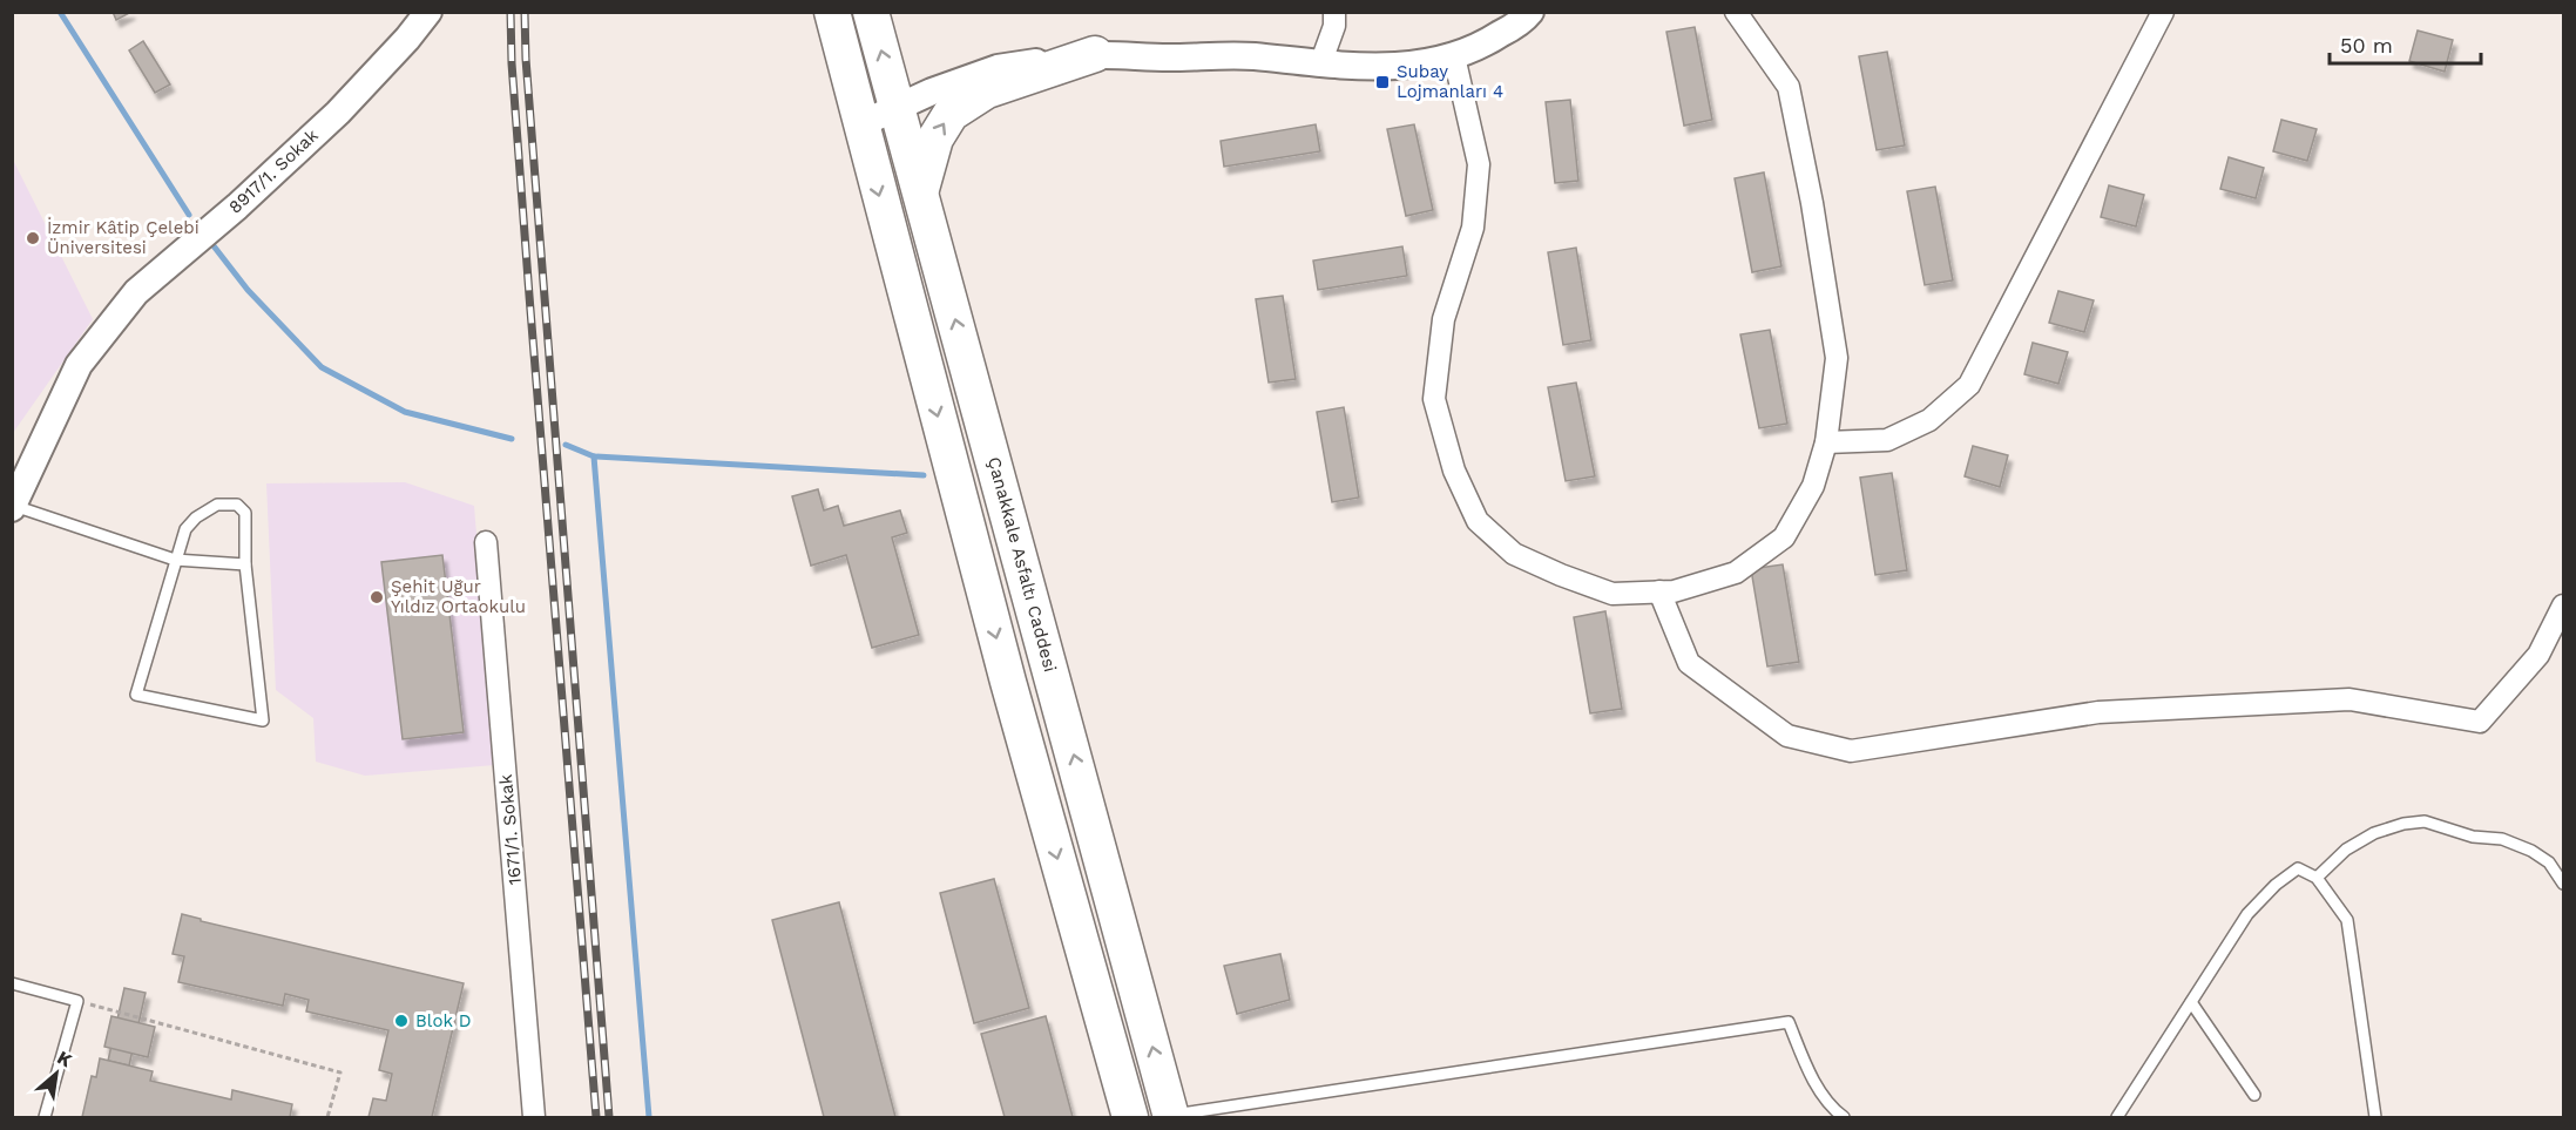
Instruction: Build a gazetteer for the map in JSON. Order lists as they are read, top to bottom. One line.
{"streets":{"highway":["Çanakkale Asfaltı Caddesi"],"street":["8917/1. Sokak","1671/1. Sokak"]},"places":{"transit":["Subay Lojmanları 4"],"other":["İzmir Kâtip Çelebi Üniversitesi","Şehit Uğur Yıldız Ortaokulu","Blok D"]},"scale_bar":"50 m","north":"top right"}
